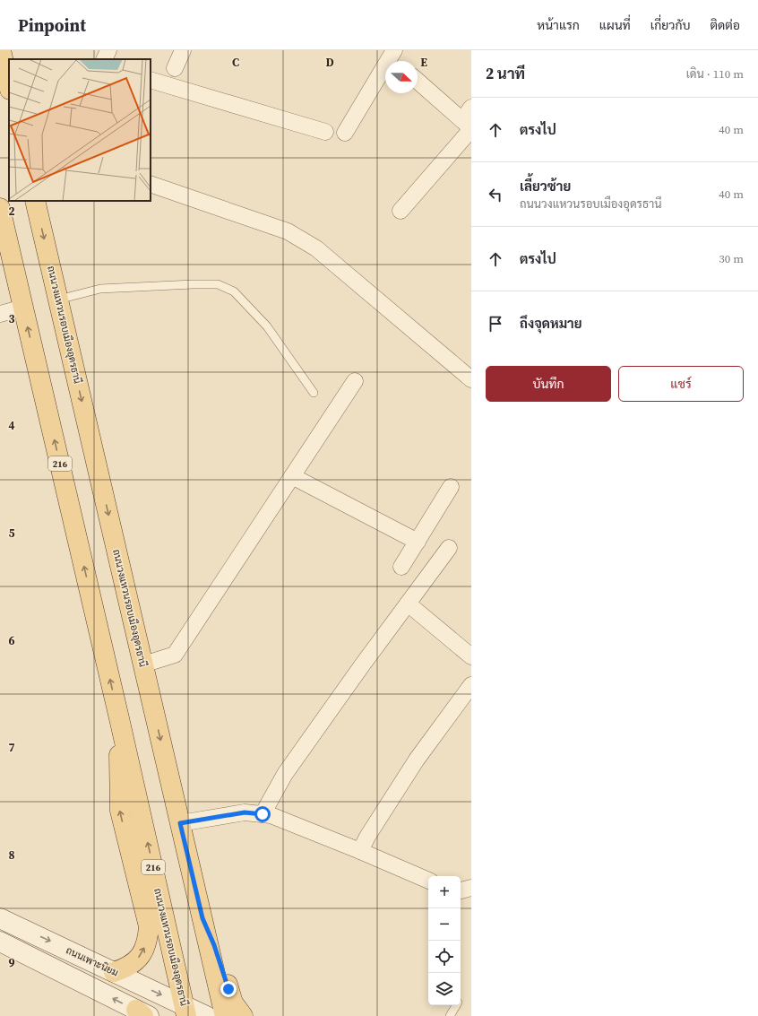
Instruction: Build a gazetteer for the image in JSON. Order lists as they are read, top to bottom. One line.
{"streets":{"main road":["ถนนวงแหวนรอบเมืองอุดรธานี","216","ถนนเพาะนิยม"]},"crossings":[["ถนนวงแหวนรอบเมืองอุดรธานี","ถนนเพาะนิยม"]],"north":"right","page":{"header":"Pinpoint","nav":["หน้าแรก","แผนที่","เกี่ยวกับ","ติดต่อ"],"heading":["2 นาที","เดิน · 110 m"],"list":[["ตรงไป","40 m"],["เลี้ยวซ้าย","ถนนวงแหวนรอบเมืองอุดรธานี","40 m"],["ตรงไป","30 m"],"ถึงจุดหมาย"],"buttons":["บันทึก","แชร์"],"map_buttons":["+","−"]},"grid":{"columns":["C","D","E"],"rows":["2","3","4","5","6","7","8","9"]}}
